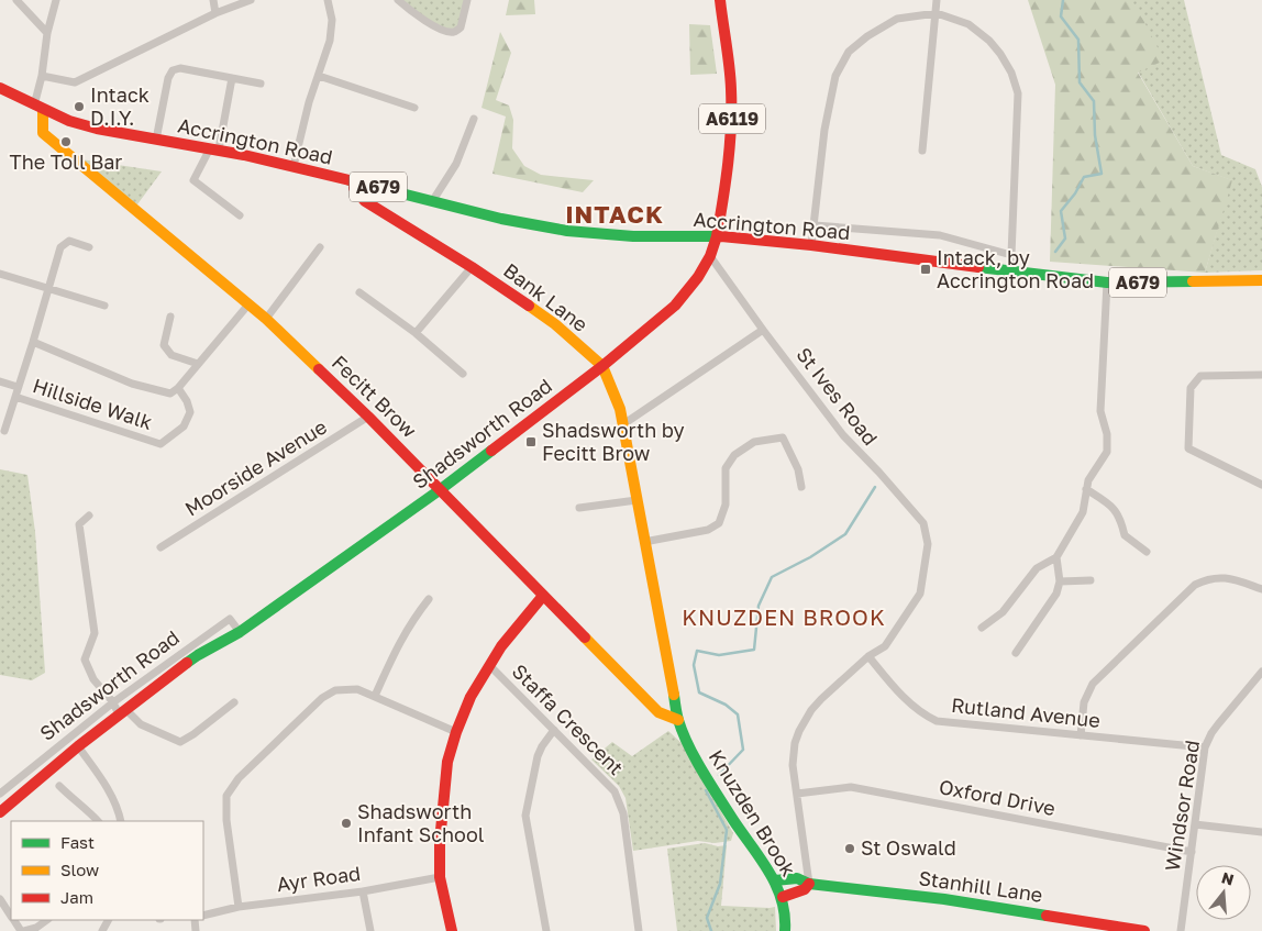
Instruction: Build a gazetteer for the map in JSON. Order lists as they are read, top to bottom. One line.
{"streets":{"main road":["A6119","Accrington Road","A679","Bank Lane","Fecitt Brow","Shadsworth Road","Knuzden Brook","Stanhill Lane"],"street":["St Ives Road","Hillside Walk","Moorside Avenue","Rutland Avenue","Staffa Crescent","Oxford Drive","Windsor Road","Ayr Road"]},"crossings":[["A6119","Accrington Road"],["A6119","Shadsworth Road"],["Accrington Road","Bank Lane"],["Accrington Road","Fecitt Brow"],["Accrington Road","Shadsworth Road"],["Bank Lane","Fecitt Brow"],["Bank Lane","Shadsworth Road"],["Bank Lane","Knuzden Brook"],["Fecitt Brow","Shadsworth Road"],["Fecitt Brow","Moorside Avenue"],["Fecitt Brow","Knuzden Brook"],["St Ives Road","Shadsworth Road"],["St Ives Road","Rutland Avenue"],["St Ives Road","Oxford Drive"],["St Ives Road","Stanhill Lane"],["Rutland Avenue","Windsor Road"],["Oxford Drive","Windsor Road"],["Knuzden Brook","Stanhill Lane"]],"districts":["INTACK","KNUZDEN BROOK"],"places":{"other":["Intack D.I.Y.","The Toll Bar","Shadsworth Infant School","St Oswald"],"transit":["Intack, by Accrington Road","Shadsworth by Fecitt Brow"]},"legend":["Fast","Slow","Jam"],"north":"top"}
